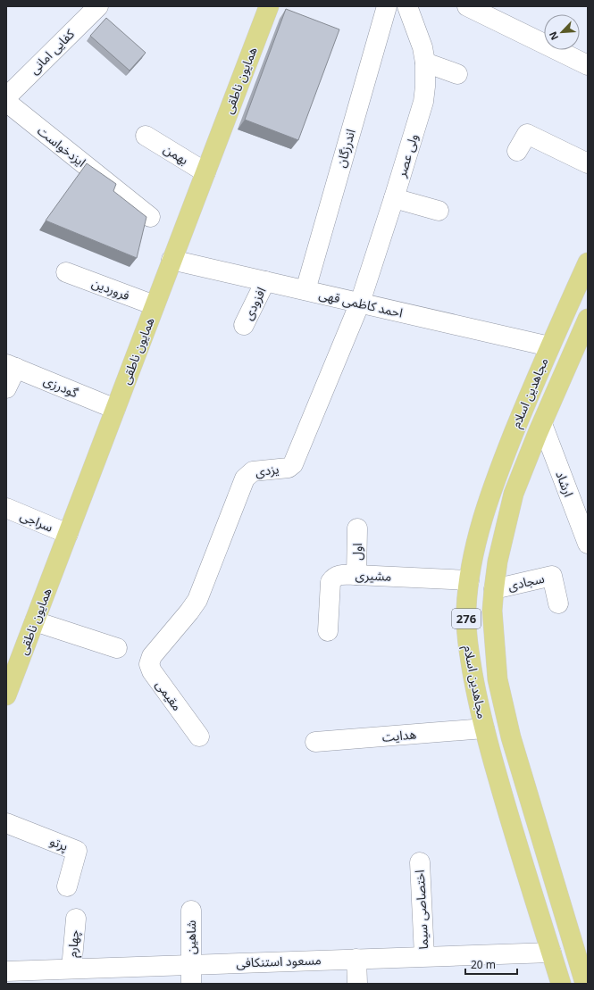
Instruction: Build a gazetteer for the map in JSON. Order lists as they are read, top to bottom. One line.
{"streets":{"main road":["همایون ناطقی","مجاهدین اسلام","276"],"street":["کفایی امانی","ایزدخواست","اندرزگان","بهمن","ولی عصر","فروردین","افزودی","احمد کاظمی قهی","گودرزی","یزدی","ارشاد","سراجی","اول","مشیری","سجادی","مقیمی","هدایت","پرتو","اختصاصی سیما","شاهین","چهارم","مسعود استنکافی"]},"crossings":[["کفایی امانی","ایزدخواست"],["همایون ناطقی","بهمن"],["همایون ناطقی","فروردین"],["همایون ناطقی","احمد کاظمی قهی"],["همایون ناطقی","گودرزی"],["همایون ناطقی","سراجی"],["اندرزگان","احمد کاظمی قهی"],["ولی عصر","احمد کاظمی قهی"],["ولی عصر","یزدی"],["افزودی","احمد کاظمی قهی"],["احمد کاظمی قهی","مجاهدین اسلام"],["احمد کاظمی قهی","یزدی"],["مجاهدین اسلام","ارشاد"],["مجاهدین اسلام","مشیری"],["مجاهدین اسلام","سجادی"],["مجاهدین اسلام","هدایت"],["مجاهدین اسلام","مسعود استنکافی"],["یزدی","مقیمی"],["اول","مشیری"],["اختصاصی سیما","مسعود استنکافی"],["شاهین","مسعود استنکافی"],["چهارم","مسعود استنکافی"]],"scale_bar":"20 m","north":"bottom left"}
